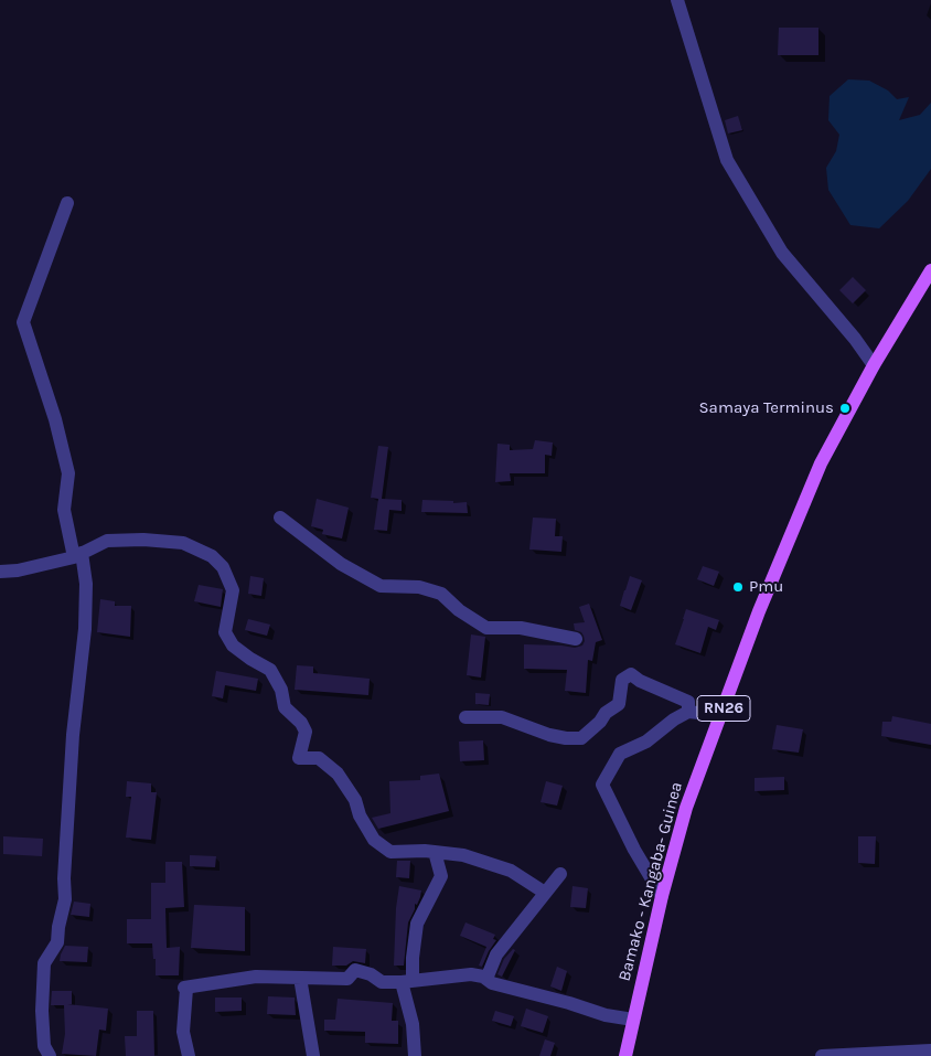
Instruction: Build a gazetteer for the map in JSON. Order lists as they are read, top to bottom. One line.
{"streets":{"main road":["RN26","Bamako - Kangaba- Guinea"]},"places":["Samaya Terminus","Pmu"]}
